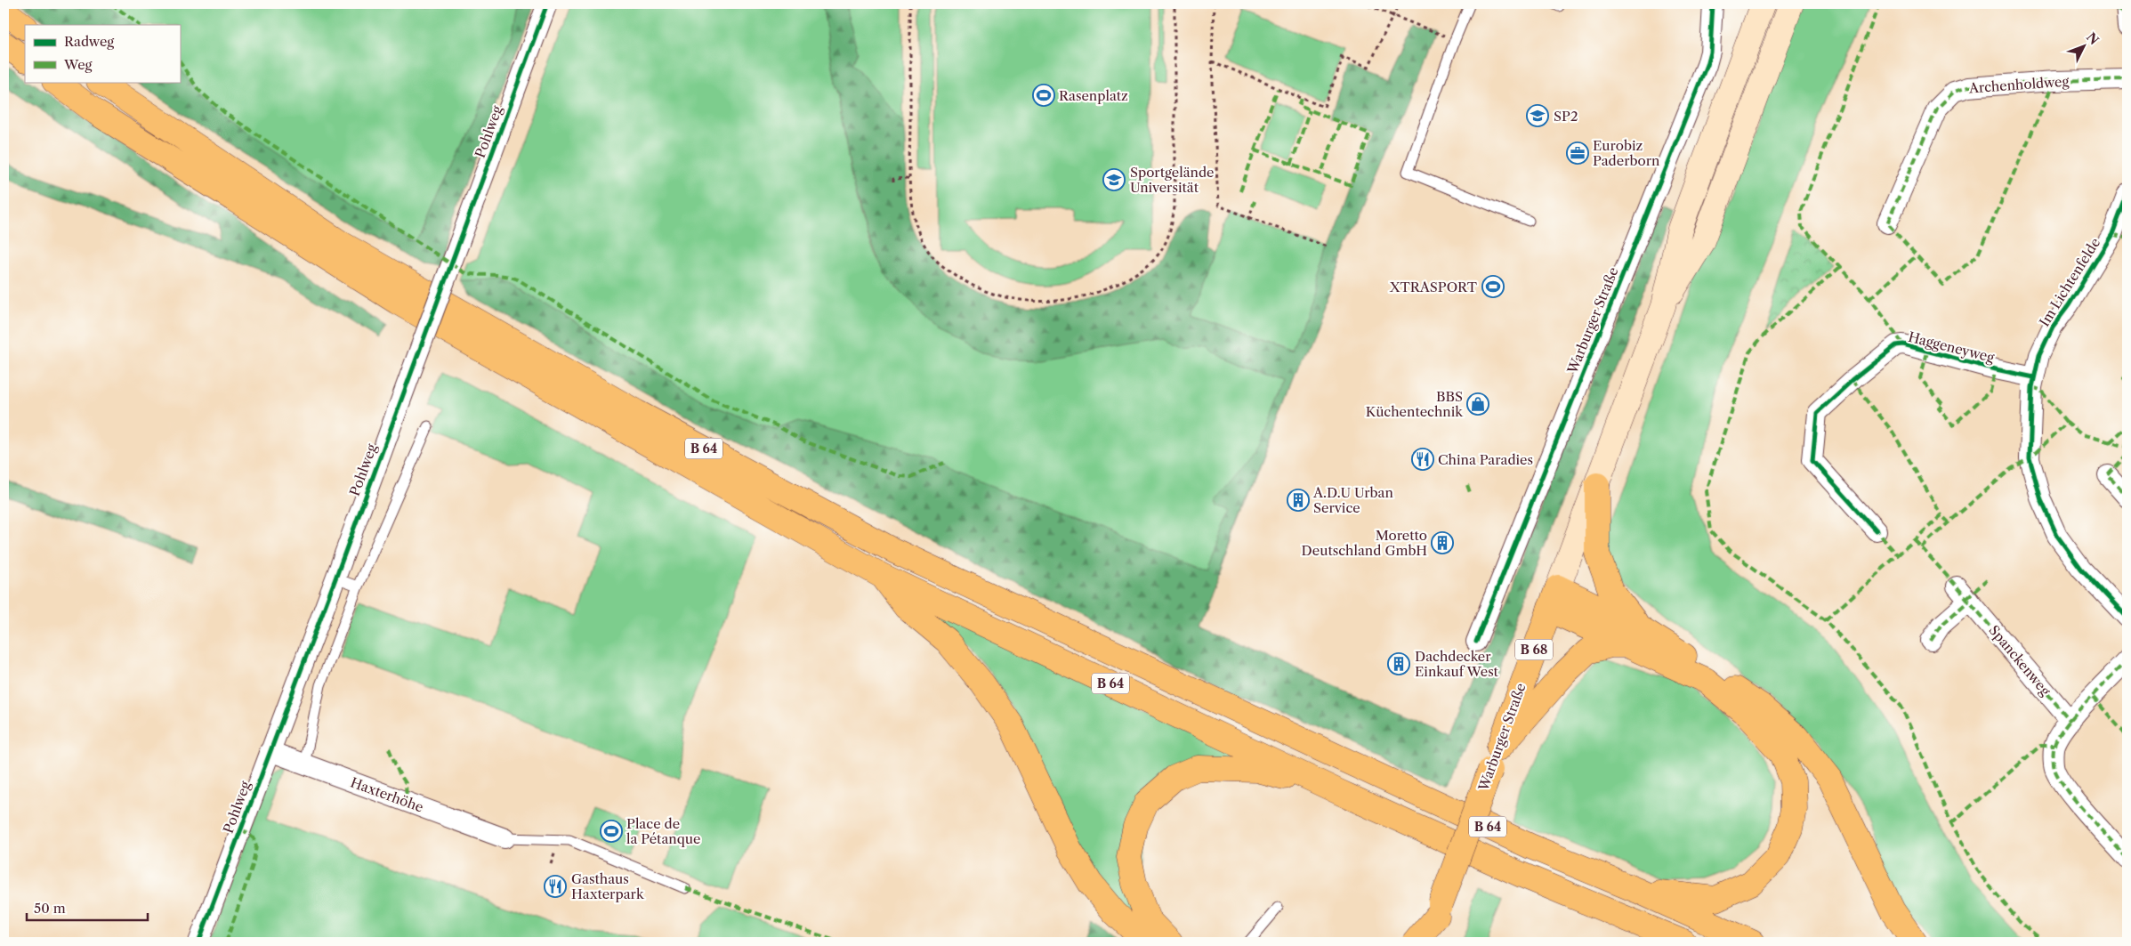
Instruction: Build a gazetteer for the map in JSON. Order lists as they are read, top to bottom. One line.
{"streets":{"main road":["Warburger Straße","B 64","B 68"],"street":["Archenholdweg","Pohlweg","Im Lichtenfelde","Haggeneyweg","Spanckenweg","Haxterhöhe"]},"crossings":[["Pohlweg","Haxterhöhe"],["Im Lichtenfelde","Haggeneyweg"]],"places":{"sports":["Rasenplatz","XTRASPORT","Place de la Pétanque"],"school or university":["SP2","Sportgelände Universität"],"office":["Eurobiz Paderborn"],"shop":["BBS Küchentechnik"],"restaurant":["China Paradies","Gasthaus Haxterpark"],"building":["A.D.U Urban Service","Moretto Deutschland GmbH","Dachdecker Einkauf West"]},"legend":["Radweg","Weg"],"scale_bar":"50 m","north":"top right"}
